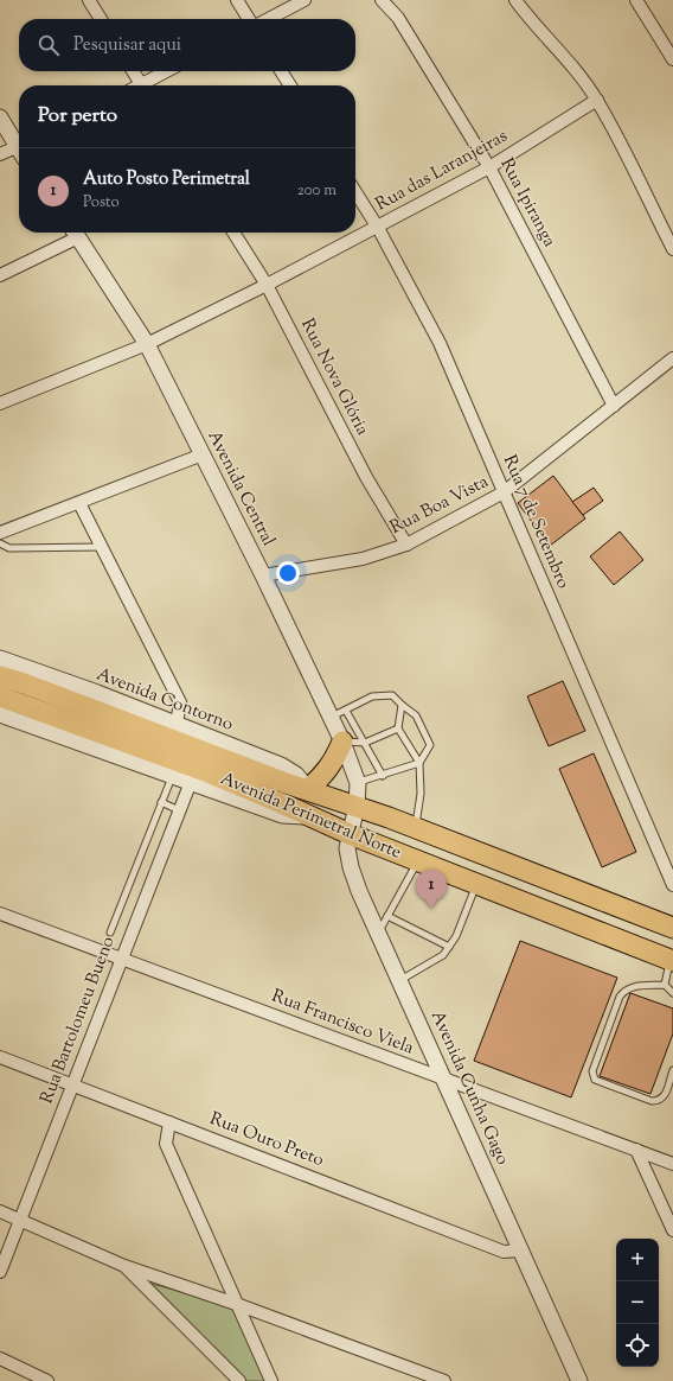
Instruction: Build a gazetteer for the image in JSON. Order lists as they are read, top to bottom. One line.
{"streets":{"highway":["Avenida Perimetral Norte"],"street":["Rua das Laranjeiras","Rua Ipiranga","Rua Nova Glória","Avenida Central","Rua Boa Vista","Rua 7 de Setembro","Avenida Contorno","Rua Bartolomeu Bueno","Rua Francisco Viela","Avenida Cunha Gago","Rua Ouro Preto"]},"crossings":[["Rua das Laranjeiras","Rua Ipiranga"],["Rua das Laranjeiras","Rua Nova Glória"],["Rua das Laranjeiras","Avenida Central"],["Rua das Laranjeiras","Rua 7 de Setembro"],["Rua Ipiranga","Rua Boa Vista"],["Rua Nova Glória","Rua Boa Vista"],["Avenida Central","Rua Boa Vista"],["Avenida Central","Avenida Perimetral Norte"],["Avenida Central","Avenida Cunha Gago"],["Rua Boa Vista","Rua 7 de Setembro"],["Avenida Contorno","Avenida Perimetral Norte"],["Avenida Perimetral Norte","Avenida Cunha Gago"],["Rua Bartolomeu Bueno","Rua Francisco Viela"],["Rua Bartolomeu Bueno","Rua Ouro Preto"],["Rua Francisco Viela","Avenida Cunha Gago"],["Avenida Cunha Gago","Rua Ouro Preto"]],"page":{"search":"Pesquisar aqui","heading":"Por perto","list":[{"mark":"1","name":"Auto Posto Perimetral","note":"Posto","value":"200 m"}],"pins":"1","map_buttons":["+","−"]}}
